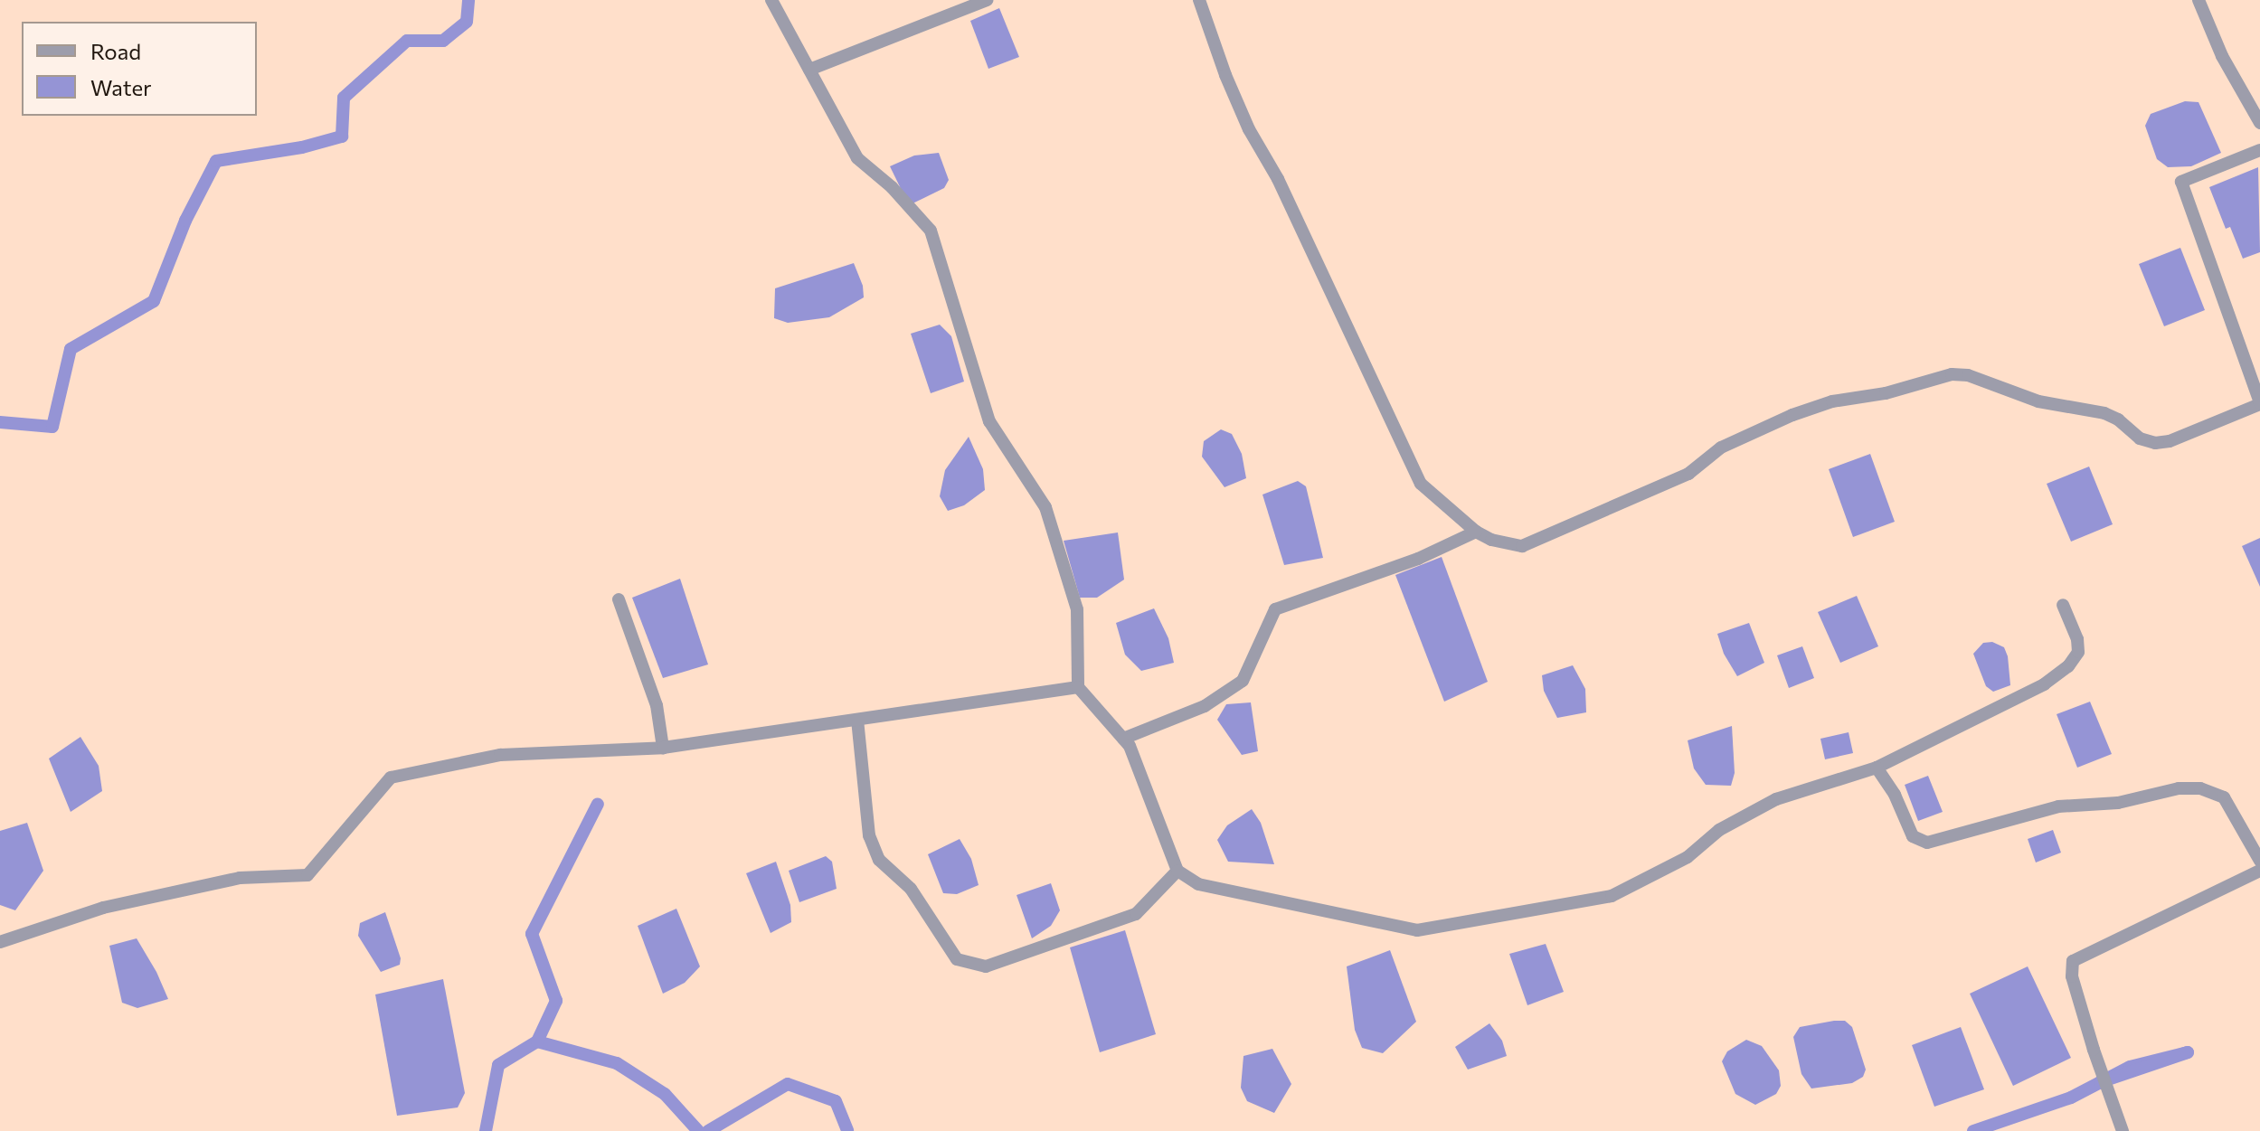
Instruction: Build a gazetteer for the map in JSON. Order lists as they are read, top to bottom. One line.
{"legend":["Road","Water"]}
